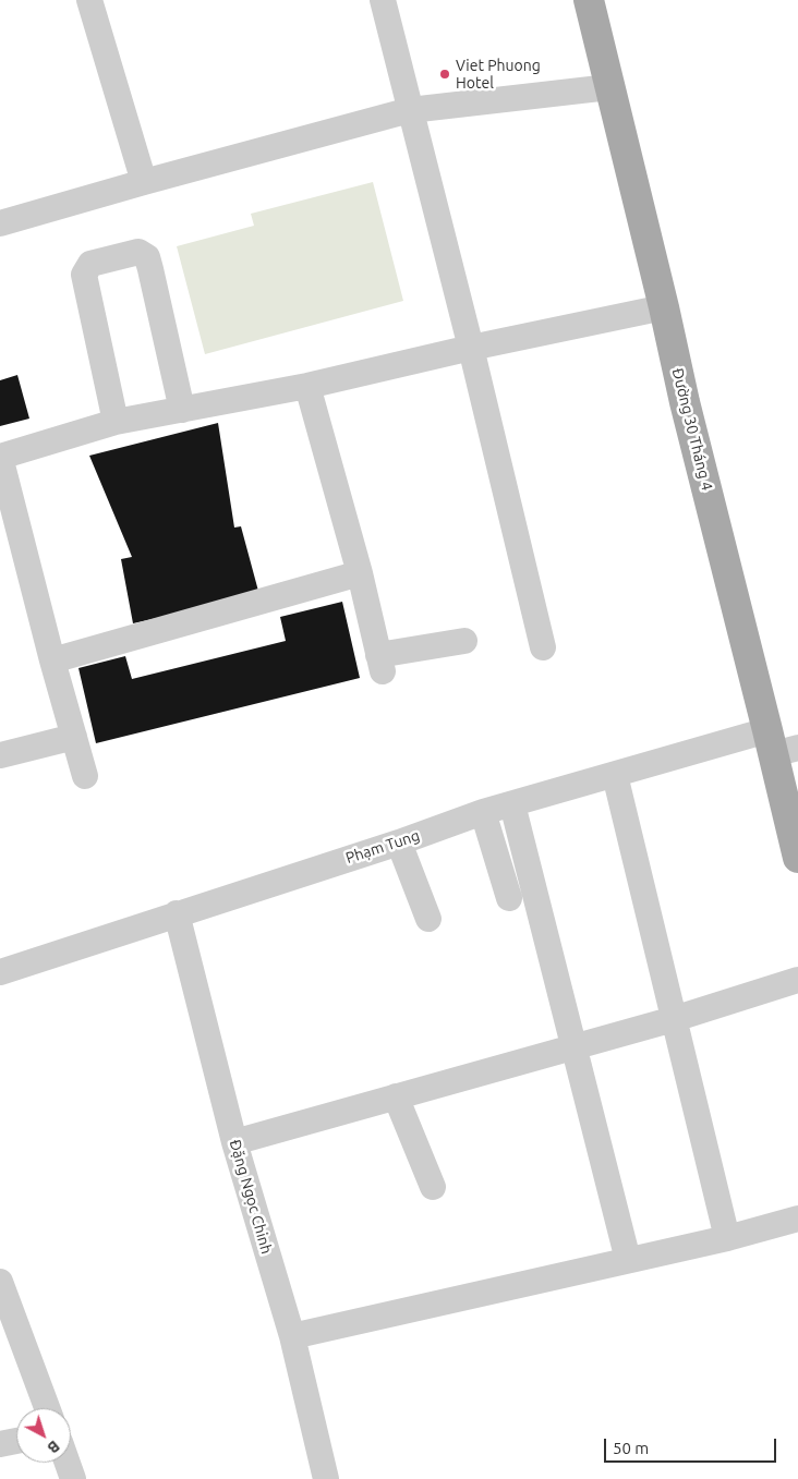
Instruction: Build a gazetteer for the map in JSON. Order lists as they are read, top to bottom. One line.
{"streets":{"main road":["Đường 30 Tháng 4"],"street":["Phạm Tung","Đặng Ngọc Chinh"]},"crossings":[["Đường 30 Tháng 4","Phạm Tung"],["Phạm Tung","Đặng Ngọc Chinh"]],"places":["Viet Phuong Hotel"],"scale_bar":"50 m","north":"bottom right"}
